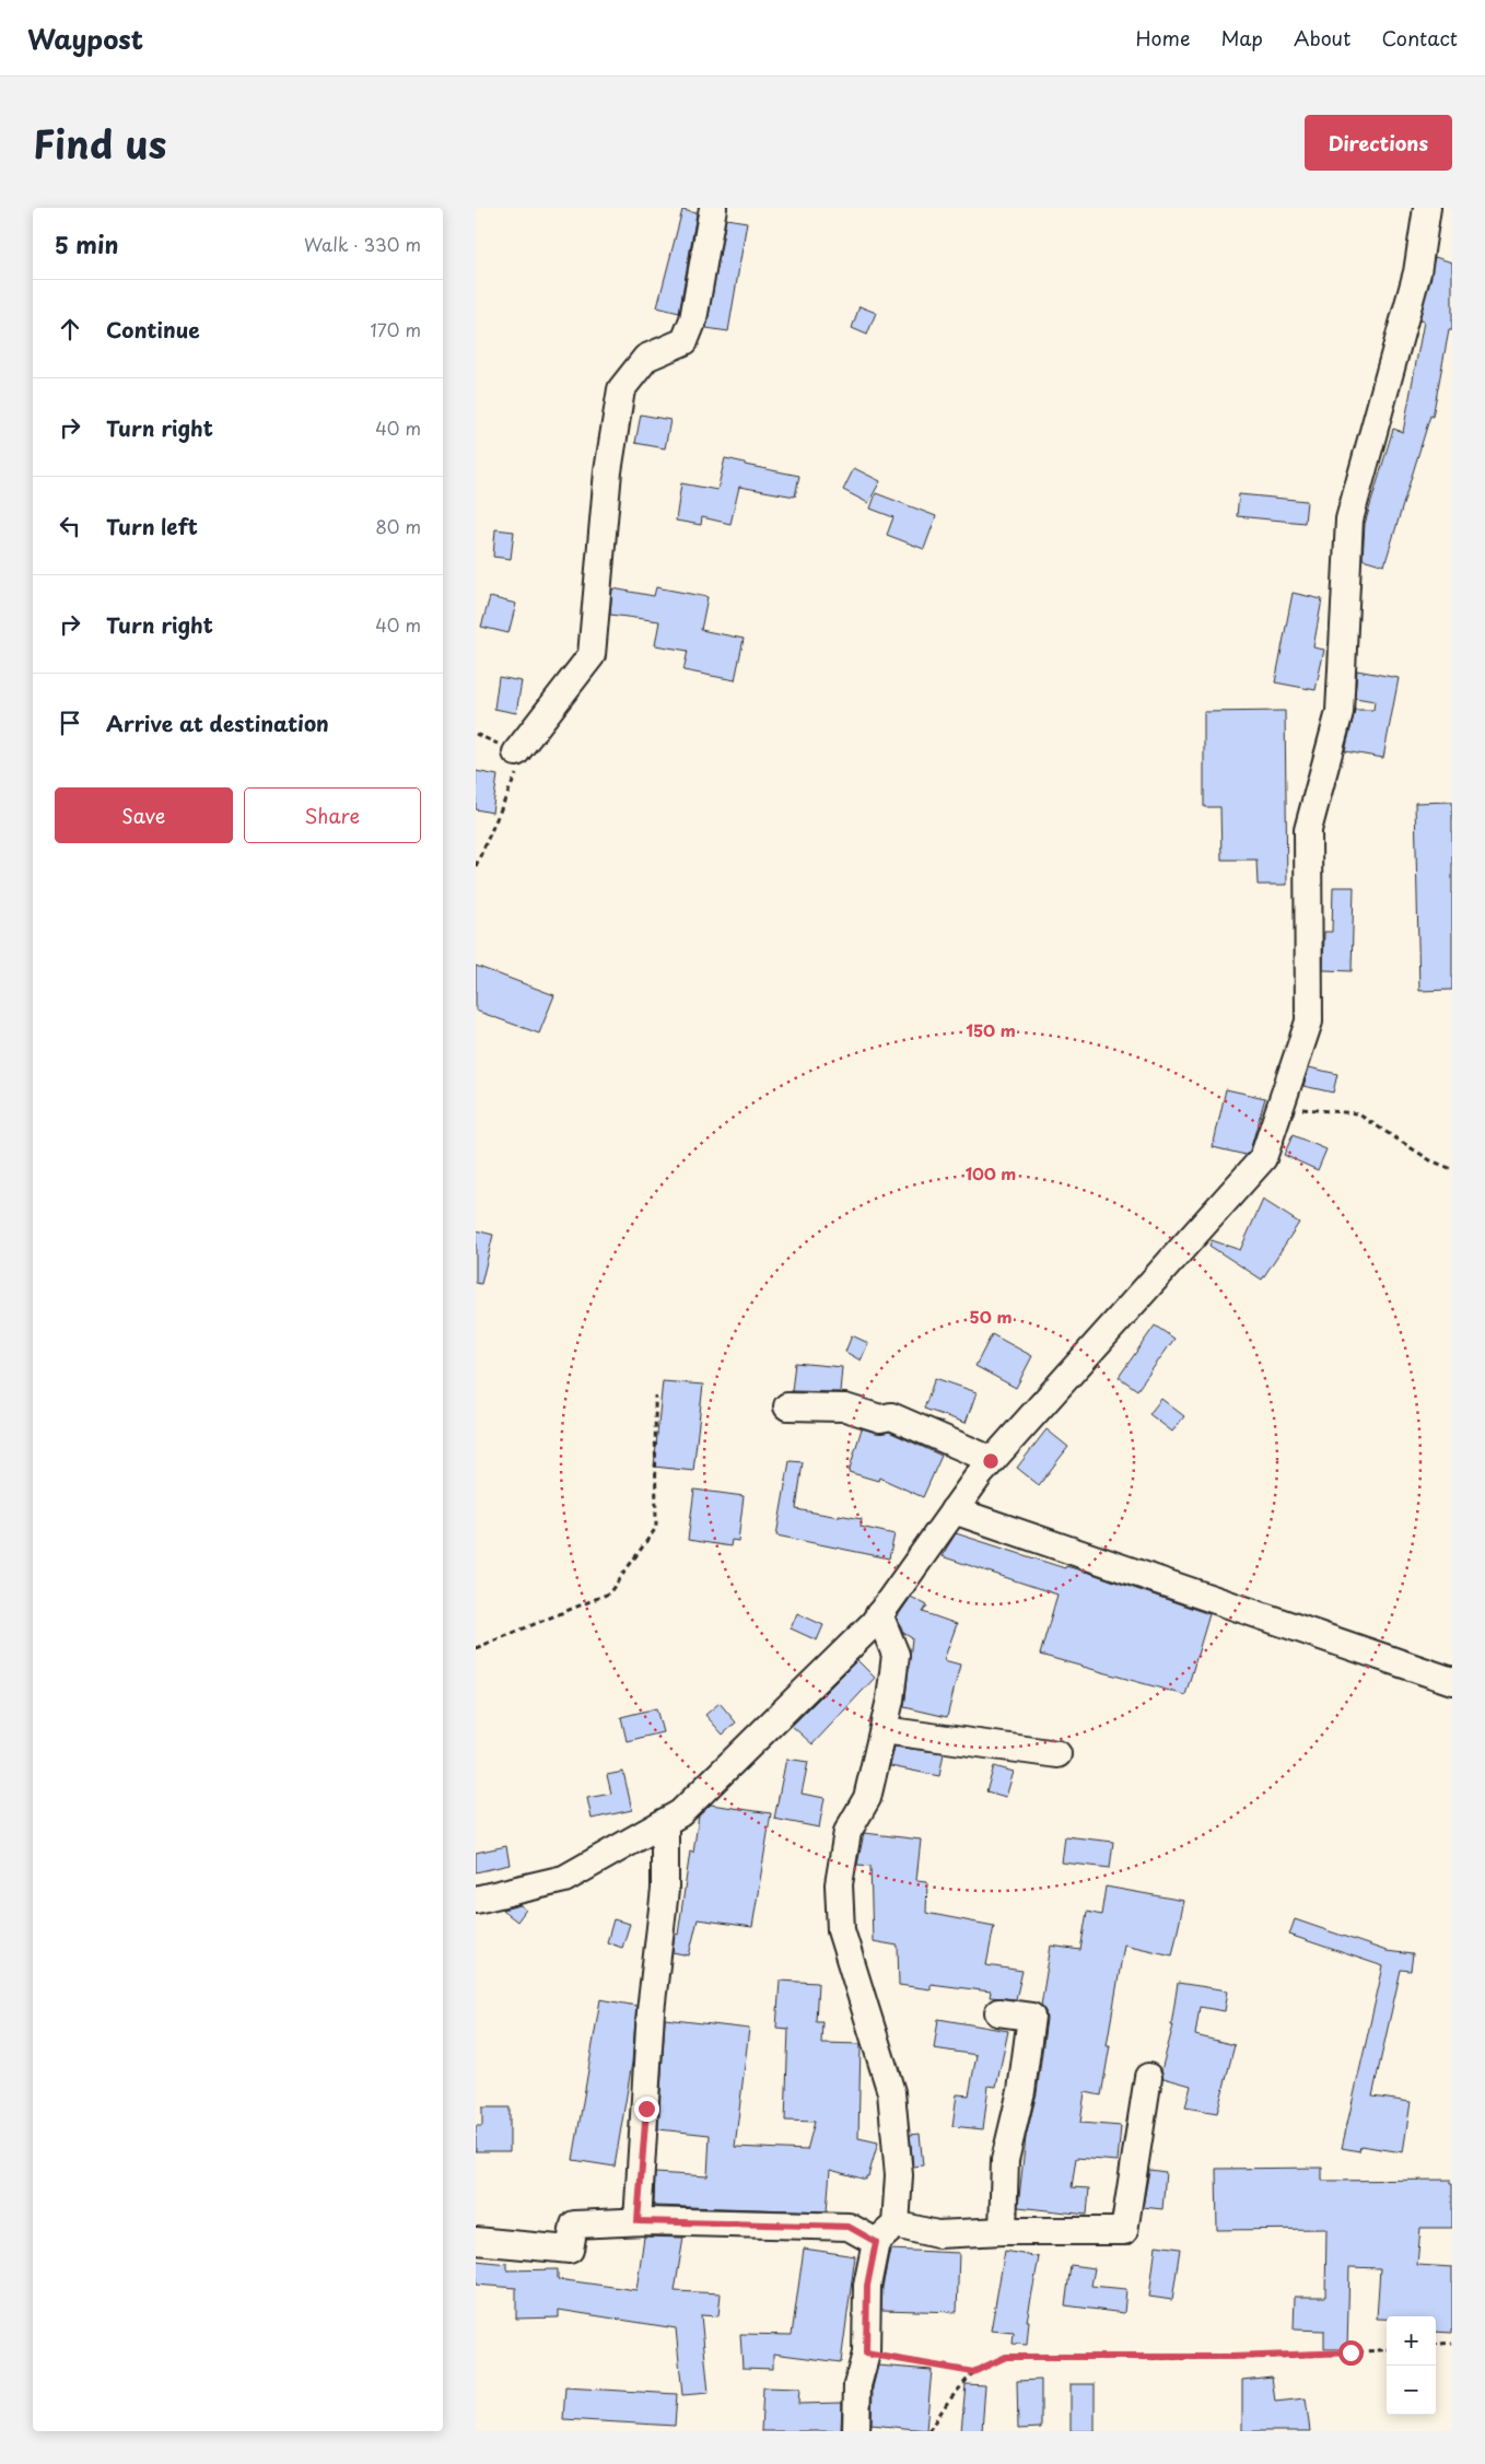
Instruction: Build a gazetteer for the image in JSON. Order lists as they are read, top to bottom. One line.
{"page":{"header":"Waypost","nav":["Home","Map","About","Contact"],"title":"Find us","buttons":["Directions",["Save","Share"]],"heading":["5 min","Walk · 330 m"],"list":[["Continue","170 m"],["Turn right","40 m"],["Turn left","80 m"],["Turn right","40 m"],"Arrive at destination"],"map_buttons":["+","−"]},"rings":["150 m","100 m","50 m"]}
